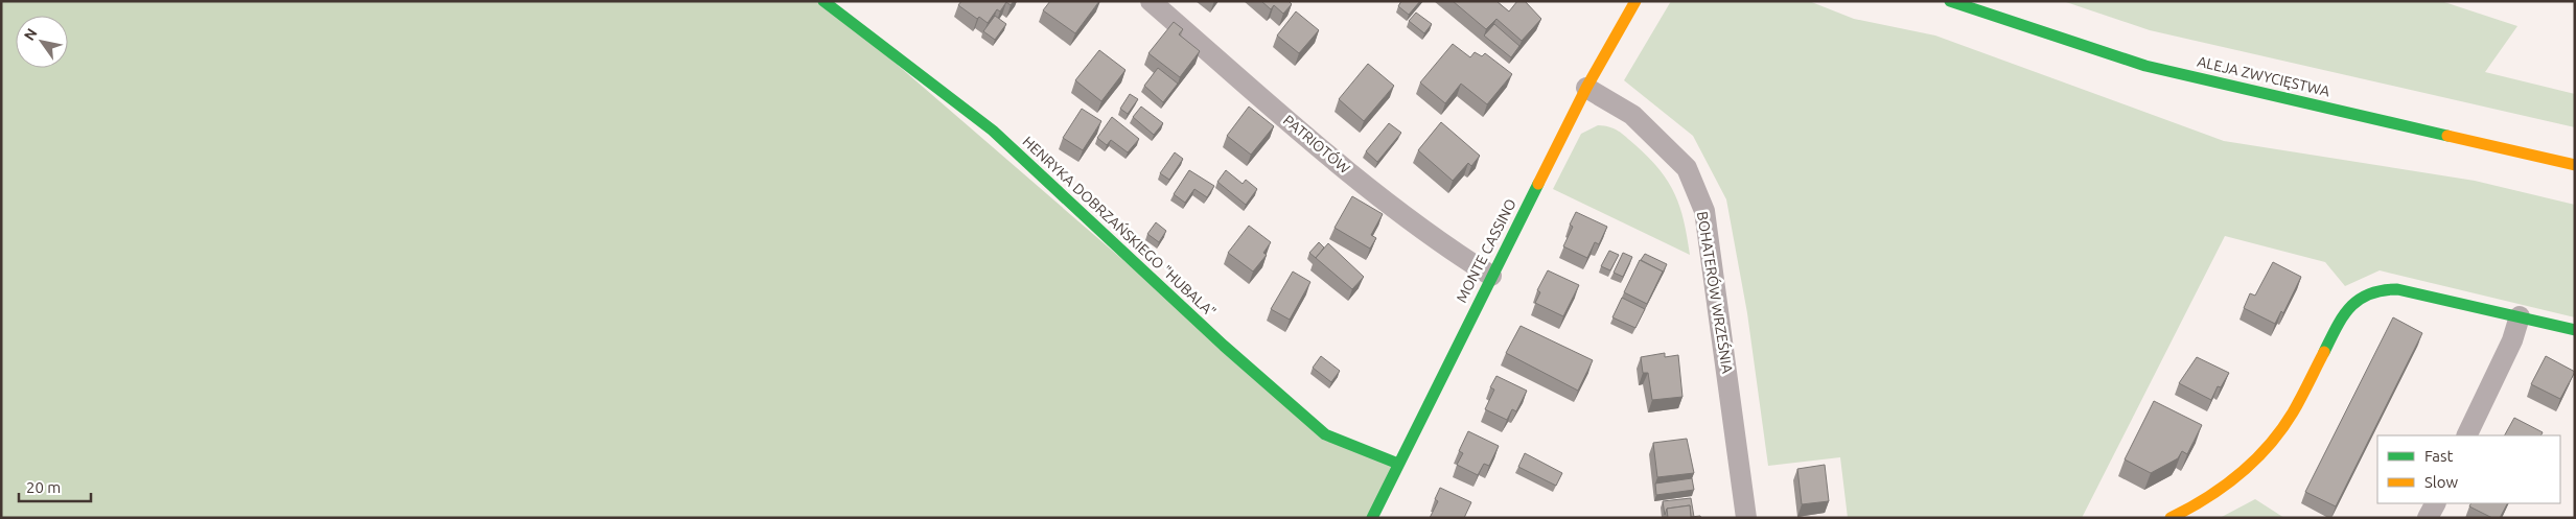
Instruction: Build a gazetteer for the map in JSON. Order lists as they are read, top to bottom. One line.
{"streets":{"street":["ALEJA ZWYCIĘSTWA","PATRIOTÓW","HENRYKA DOBRZAŃSKIEGO \"HUBALA\"","MONTE CASSINO","BOHATERÓW WRZEŚNIA"]},"crossings":[["PATRIOTÓW","MONTE CASSINO"],["HENRYKA DOBRZAŃSKIEGO \"HUBALA\"","MONTE CASSINO"],["MONTE CASSINO","BOHATERÓW WRZEŚNIA"]],"legend":["Fast","Slow"],"scale_bar":"20 m","north":"top left"}
